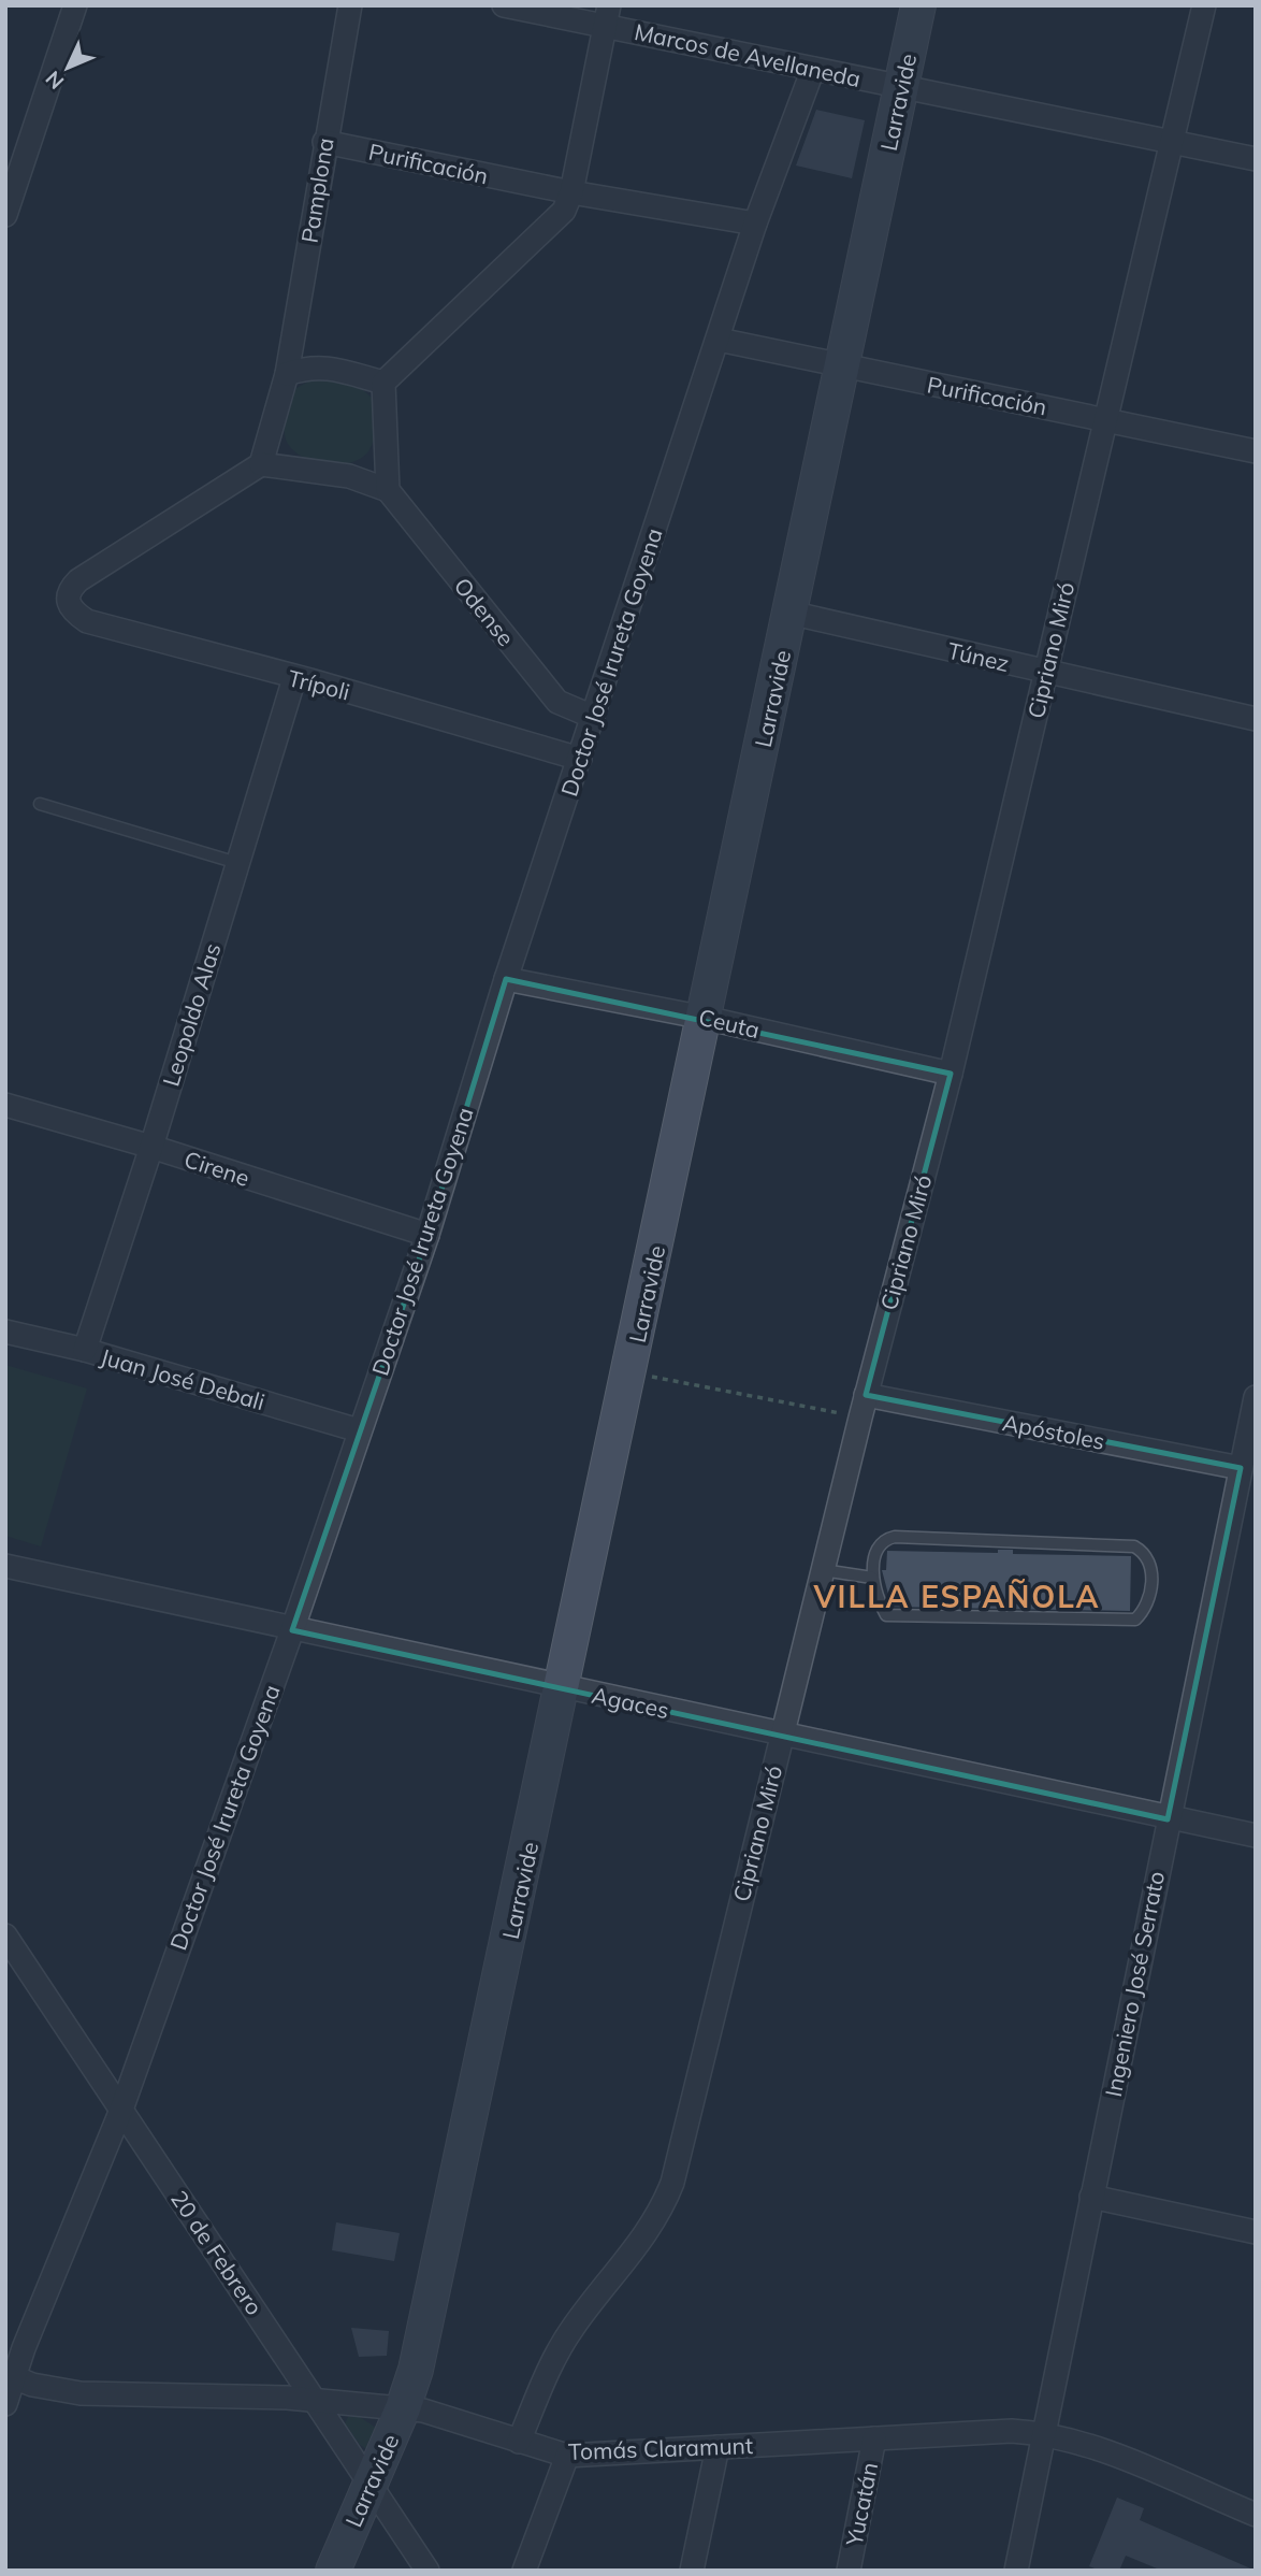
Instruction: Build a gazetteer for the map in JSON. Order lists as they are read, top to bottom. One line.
{"streets":{"street":["Marcos de Avellaneda","Larravide","Purificación","Pamplona","Odense","Cipriano Miró","Túnez","Doctor José Irureta Goyena","Trípoli","Leopoldo Alas","Ceuta","Cirene","Juan José Debali","Apóstoles","Agaces","Ingeniero José Serrato","20 de Febrero","Tomás Claramunt","Yucatán"]},"crossings":[["Marcos de Avellaneda","Larravide"],["Marcos de Avellaneda","Cipriano Miró"],["Marcos de Avellaneda","Doctor José Irureta Goyena"],["Larravide","Purificación"],["Larravide","Túnez"],["Larravide","Ceuta"],["Larravide","Agaces"],["Larravide","20 de Febrero"],["Larravide","Tomás Claramunt"],["Purificación","Pamplona"],["Purificación","Cipriano Miró"],["Purificación","Doctor José Irureta Goyena"],["Pamplona","Trípoli"],["Odense","Doctor José Irureta Goyena"],["Cipriano Miró","Túnez"],["Cipriano Miró","Ceuta"],["Cipriano Miró","Apóstoles"],["Cipriano Miró","Agaces"],["Cipriano Miró","Tomás Claramunt"],["Doctor José Irureta Goyena","Trípoli"],["Doctor José Irureta Goyena","Ceuta"],["Doctor José Irureta Goyena","Cirene"],["Doctor José Irureta Goyena","Juan José Debali"],["Doctor José Irureta Goyena","Agaces"],["Doctor José Irureta Goyena","20 de Febrero"],["Doctor José Irureta Goyena","Tomás Claramunt"],["Trípoli","Leopoldo Alas"],["Leopoldo Alas","Cirene"],["Leopoldo Alas","Juan José Debali"],["Apóstoles","Ingeniero José Serrato"],["Agaces","Ingeniero José Serrato"],["Ingeniero José Serrato","Tomás Claramunt"],["20 de Febrero","Tomás Claramunt"],["Tomás Claramunt","Yucatán"]],"districts":["VILLA ESPAÑOLA"],"north":"bottom left"}
